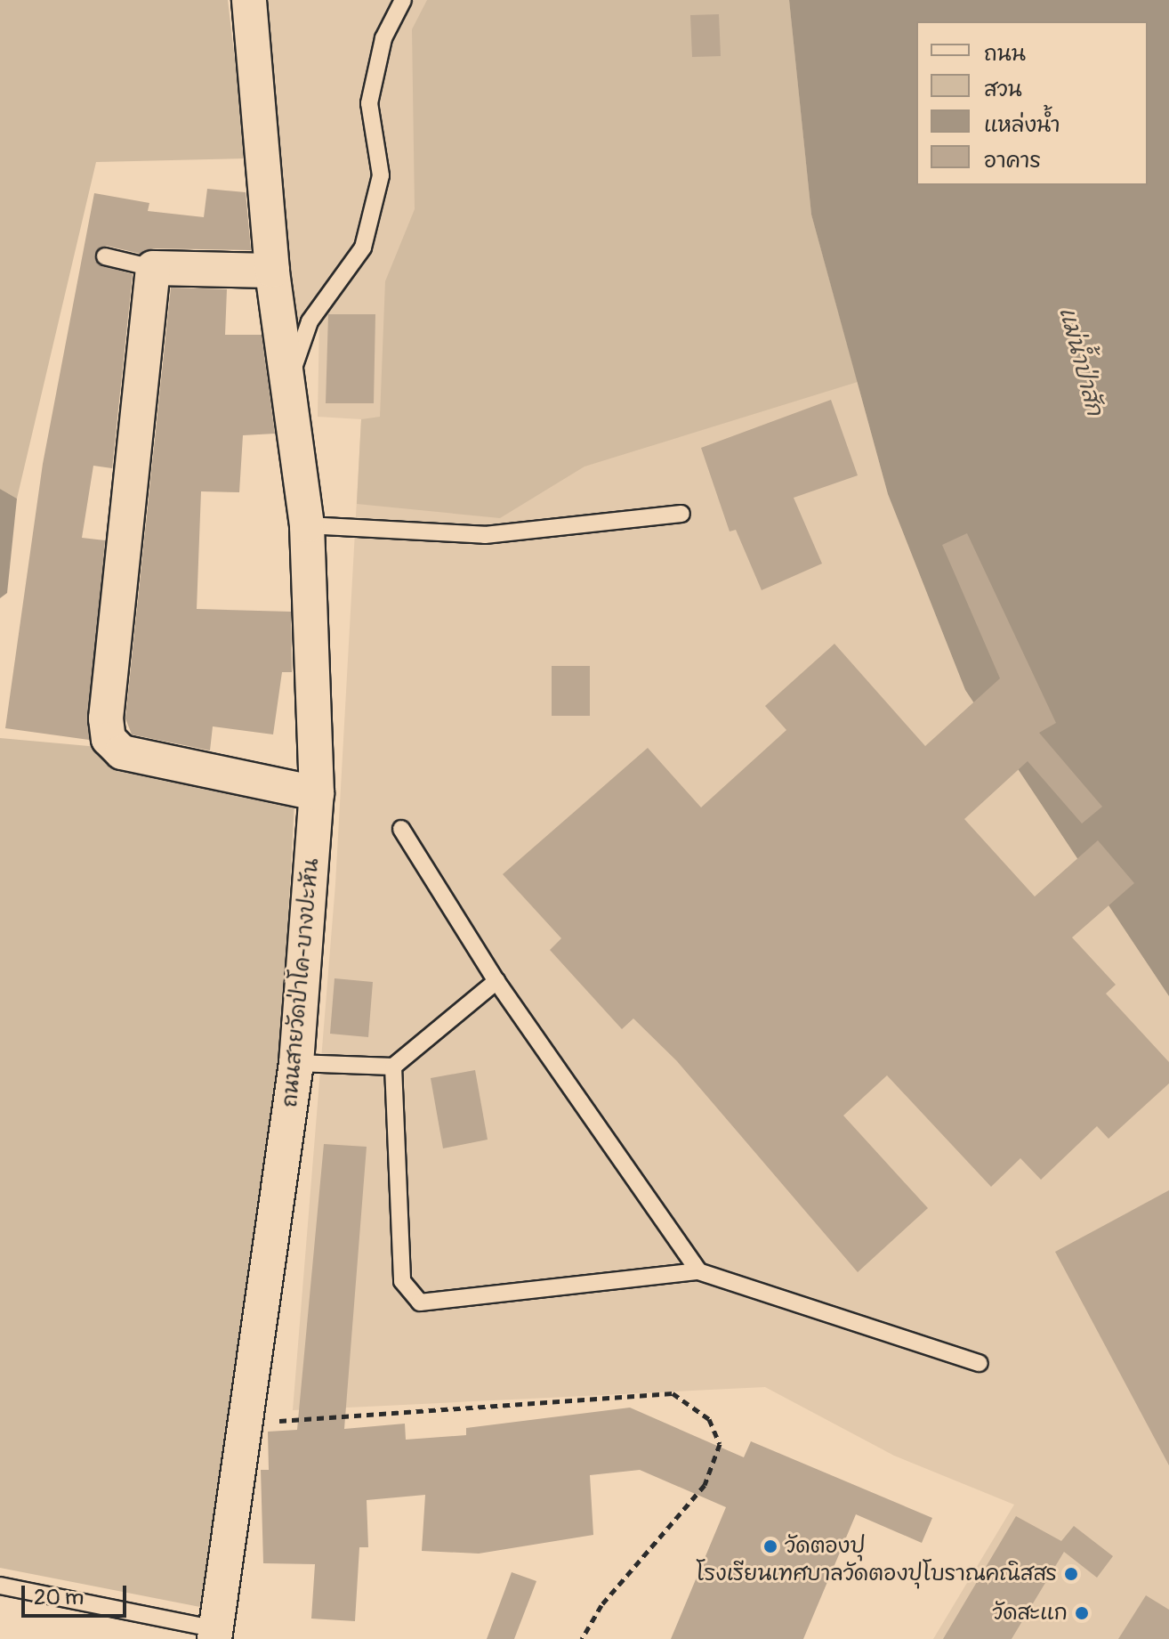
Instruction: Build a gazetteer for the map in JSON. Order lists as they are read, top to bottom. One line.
{"streets":{"street":["ถนนสายวัดป่าโค-บางปะหัน"]},"water":["แม่น้ำป่าสัก"],"places":["วัดตองปุ","โรงเรียนเทศบาลวัดตองปุโบราณคณิสสร","วัดสะแก"],"legend":["ถนน","สวน","แหล่งน้ำ","อาคาร"],"scale_bar":"20 m"}
